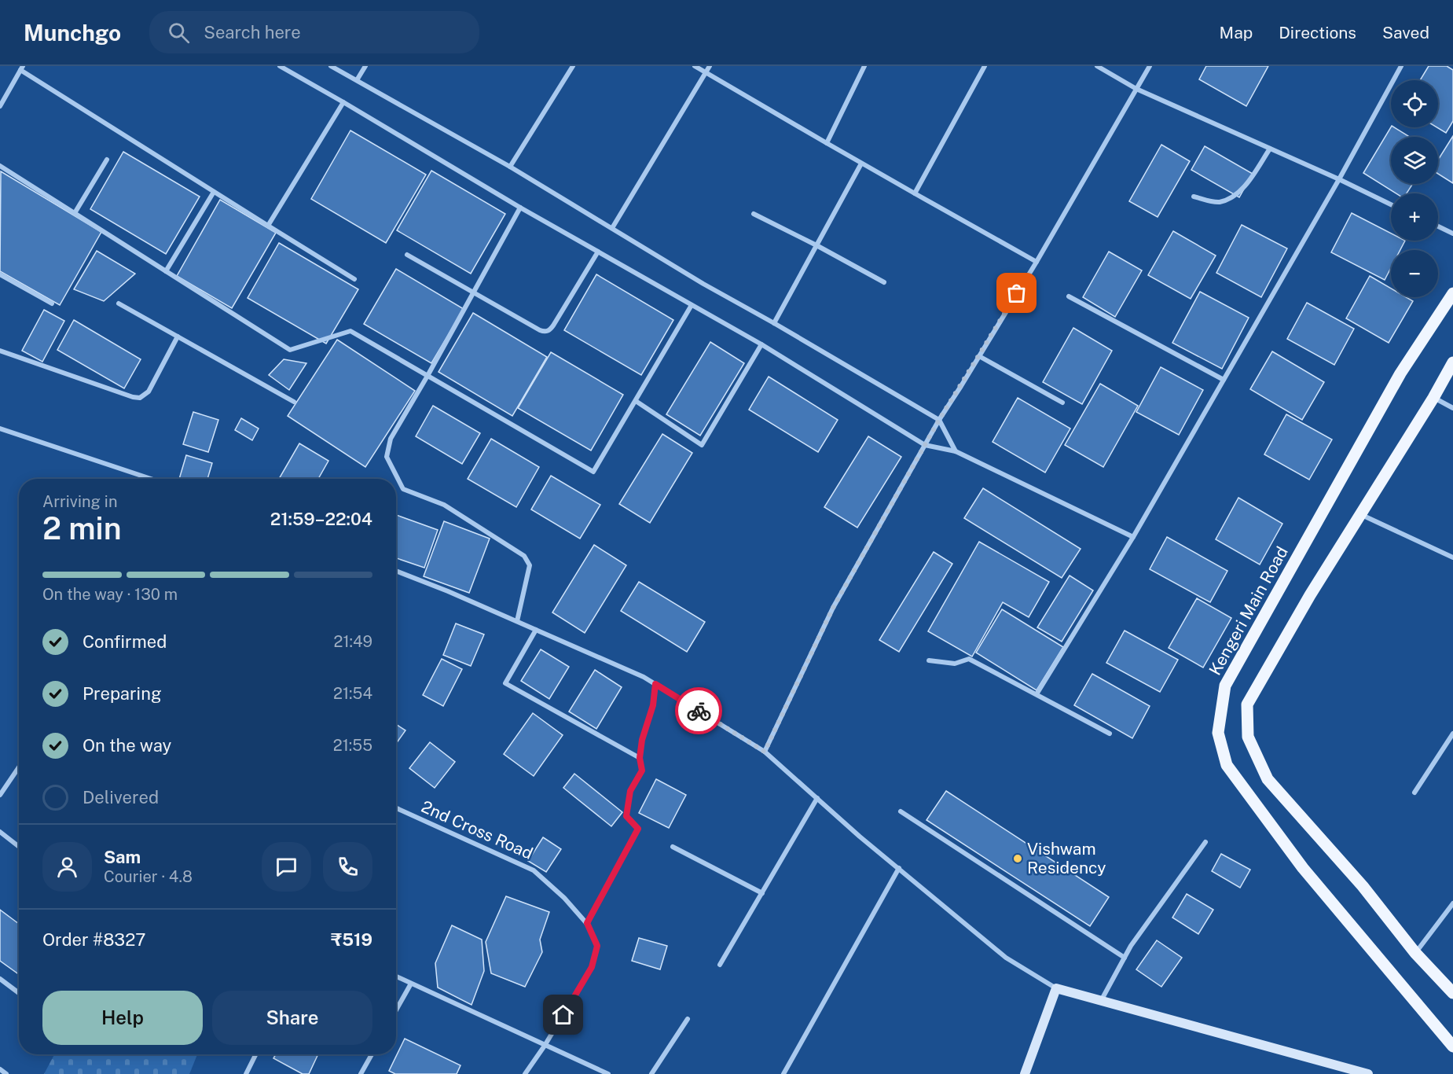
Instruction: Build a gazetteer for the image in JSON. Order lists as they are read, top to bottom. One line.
{"streets":{"main road":["Kengeri Main Road"],"street":["2nd Cross Road"]},"places":["Vishwam Residency"],"page":{"header":"Munchgo","search":"Search here","nav":["Map","Directions","Saved"],"map_buttons":["+","−"],"heading":["2 min","Arriving in","21:59–22:04"],"panel":["Sam","Courier · 4.8","Order #8327","₹519"],"bar":"On the way · 130 m","list":[["Confirmed","21:49"],["Preparing","21:54"],["On the way","21:55"],"Delivered"],"buttons":["Help","Share"]}}
